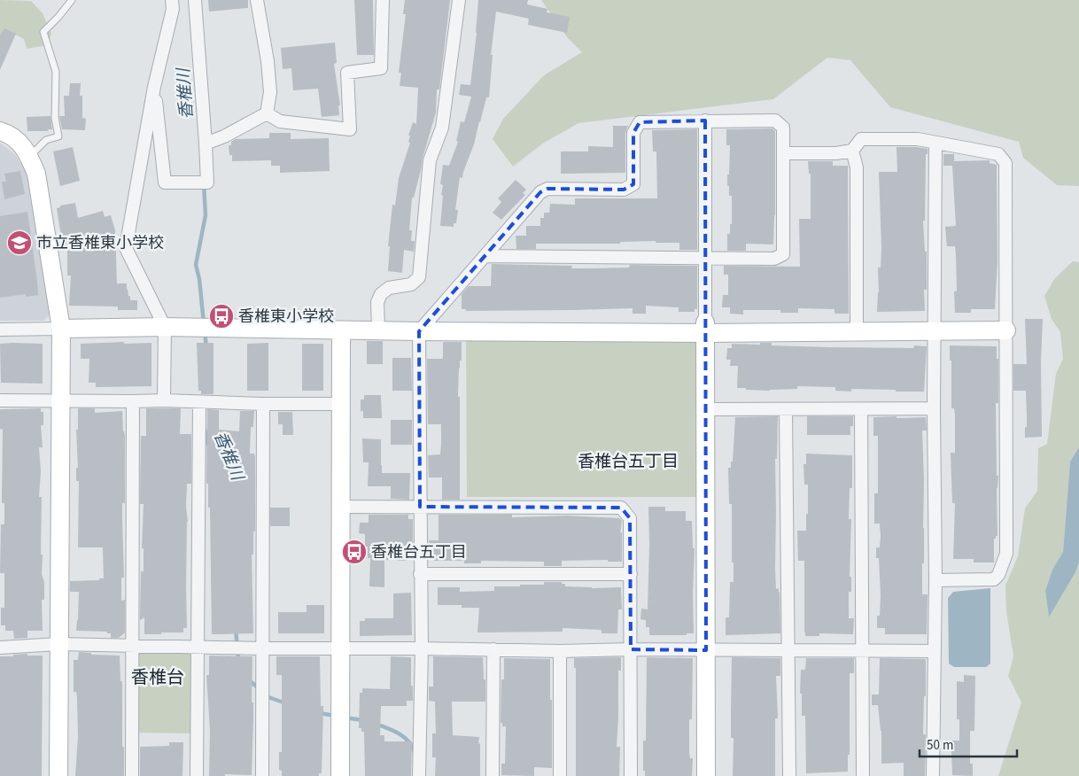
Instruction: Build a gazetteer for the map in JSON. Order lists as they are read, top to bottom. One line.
{"districts":["香椎台五丁目","香椎台"],"water":["香椎川"],"places":{"school or university":["市立香椎東小学校"],"bus stop":["香椎東小学校","香椎台五丁目"]},"scale_bar":"50 m"}
